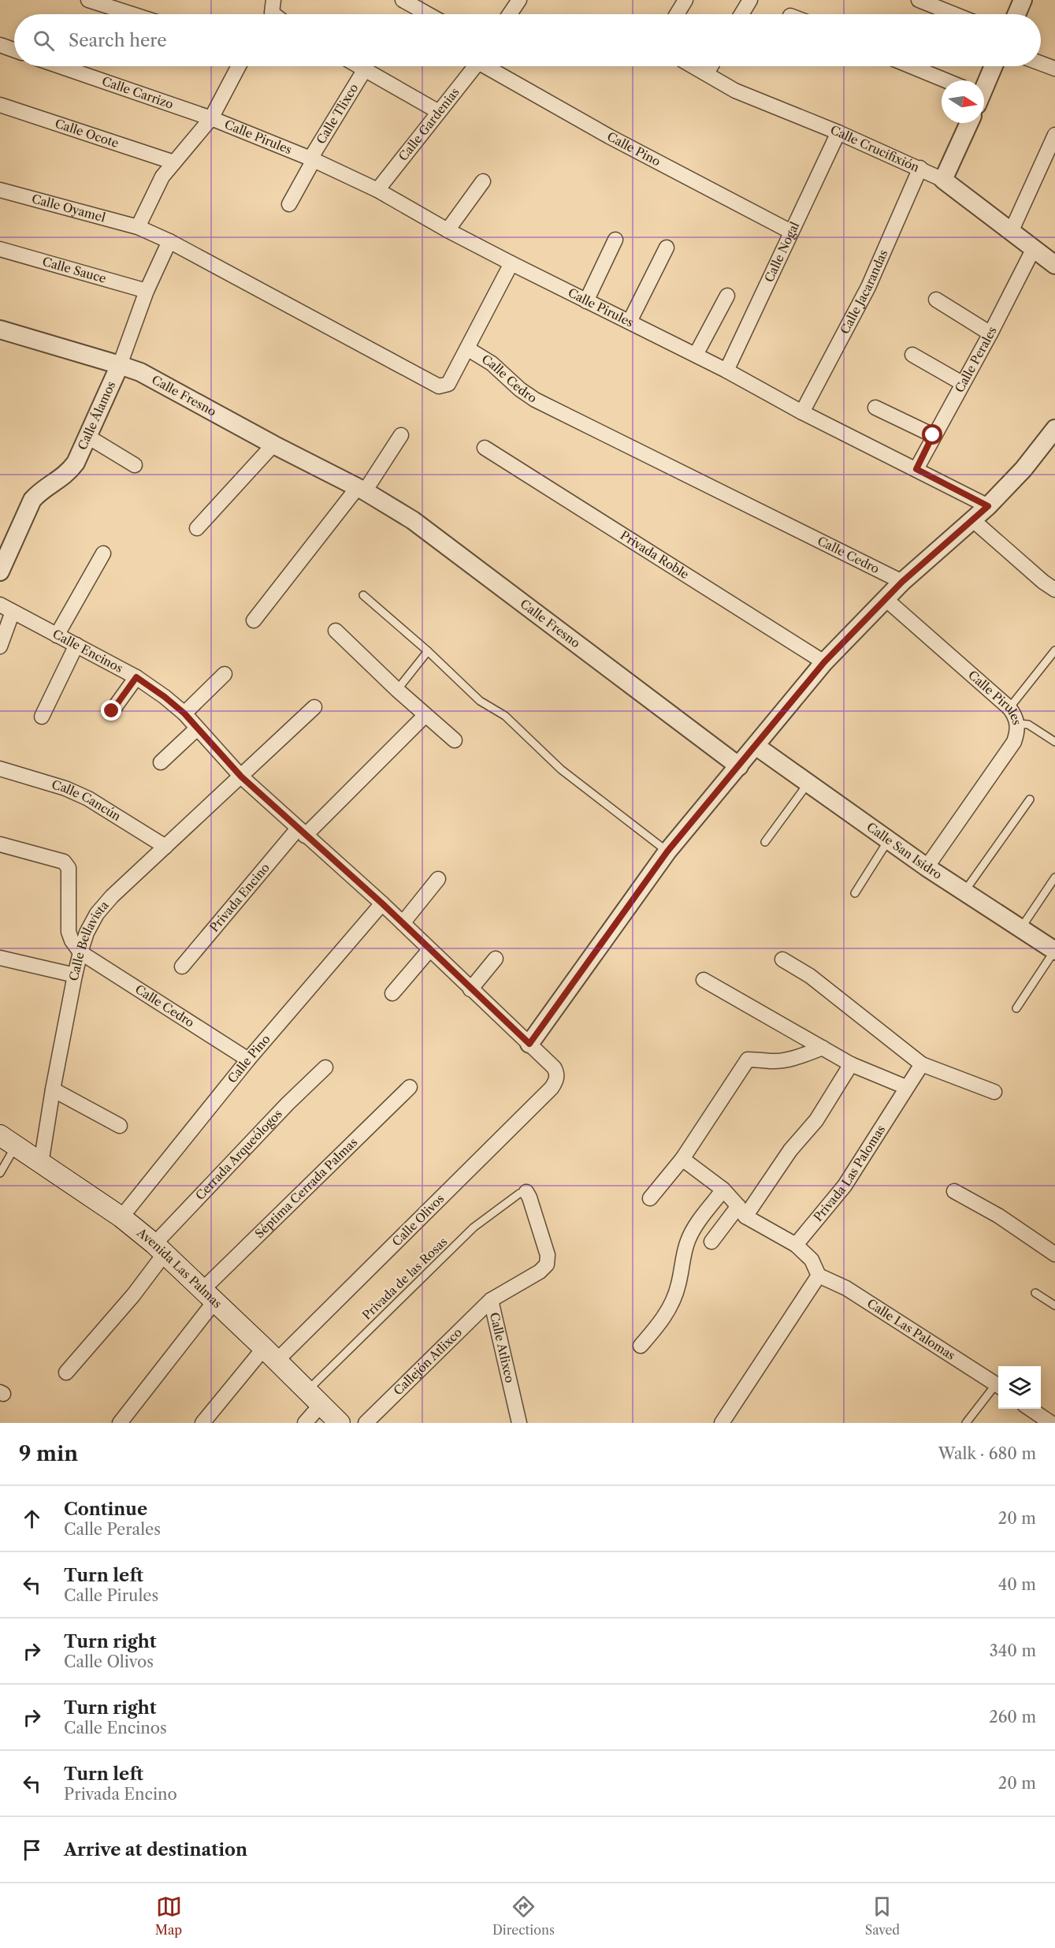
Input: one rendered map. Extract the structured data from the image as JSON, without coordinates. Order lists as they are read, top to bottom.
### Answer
{
  "streets": {
    "main road": ["Avenida Las Palmas"],
    "street": [
      "Calle Carrizo",
      "Calle Tlixco",
      "Calle Gardenias",
      "Calle Ocote",
      "Calle Pirules",
      "Calle Pino",
      "Calle Crucifixión",
      "Calle Oyamel",
      "Calle Nogal",
      "Calle Sauce",
      "Calle Jacarandas",
      "Calle Perales",
      "Calle Cedro",
      "Calle Fresno",
      "Calle Álamos",
      "Privada Roble",
      "Calle Encinos",
      "Calle Cancún",
      "Calle San Isidro",
      "Privada Encino",
      "Calle Bellavista",
      "Cerrada Arqueólogos",
      "Privada Las Palomas",
      "Séptima Cerrada Palmas",
      "Calle Olivos",
      "Calle Las Palomas",
      "Calle Atlixco",
      "Callejón Atlixco"
    ],
    "lane": ["Privada de las Rosas"]
  },
  "crossings": [
    ["Calle Carrizo", "Calle Pirules"],
    ["Calle Tlixco", "Calle Pirules"],
    ["Calle Gardenias", "Calle Pirules"],
    ["Calle Pirules", "Calle Nogal"],
    ["Calle Pirules", "Calle Jacarandas"],
    ["Calle Pirules", "Calle Perales"],
    ["Calle Pirules", "Calle San Isidro"],
    ["Calle Pino", "Calle Nogal"],
    ["Calle Pino", "Calle Cedro"],
    ["Calle Pino", "Calle Encinos"],
    ["Calle Pino", "Avenida Las Palmas"],
    ["Calle Crucifixión", "Calle Nogal"],
    ["Calle Crucifixión", "Calle Jacarandas"],
    ["Calle Crucifixión", "Calle Perales"],
    ["Calle Oyamel", "Calle Cedro"],
    ["Calle Sauce", "Calle Álamos"],
    ["Calle Cedro", "Calle Álamos"],
    ["Calle Cedro", "Calle Bellavista"],
    ["Calle Fresno", "Calle Álamos"],
    ["Calle Encinos", "Privada Encino"],
    ["Calle Encinos", "Calle Bellavista"],
    ["Calle Encinos", "Calle Olivos"],
    ["Calle Cancún", "Calle Bellavista"],
    ["Calle Bellavista", "Avenida Las Palmas"],
    ["Cerrada Arqueólogos", "Avenida Las Palmas"],
    ["Séptima Cerrada Palmas", "Avenida Las Palmas"],
    ["Calle Olivos", "Avenida Las Palmas"],
    ["Avenida Las Palmas", "Privada de las Rosas"],
    ["Privada de las Rosas", "Calle Atlixco"],
    ["Calle Atlixco", "Callejón Atlixco"]
  ],
  "north": "right",
  "page": {
    "search": "Search here",
    "heading": ["9 min", "Walk · 680 m"],
    "list": [
      ["Continue", "Calle Perales", "20 m"],
      ["Turn left", "Calle Pirules", "40 m"],
      ["Turn right", "Calle Olivos", "340 m"],
      ["Turn right", "Calle Encinos", "260 m"],
      ["Turn left", "Privada Encino", "20 m"],
      "Arrive at destination"
    ],
    "nav": ["Map", "Directions", "Saved"]
  }
}
